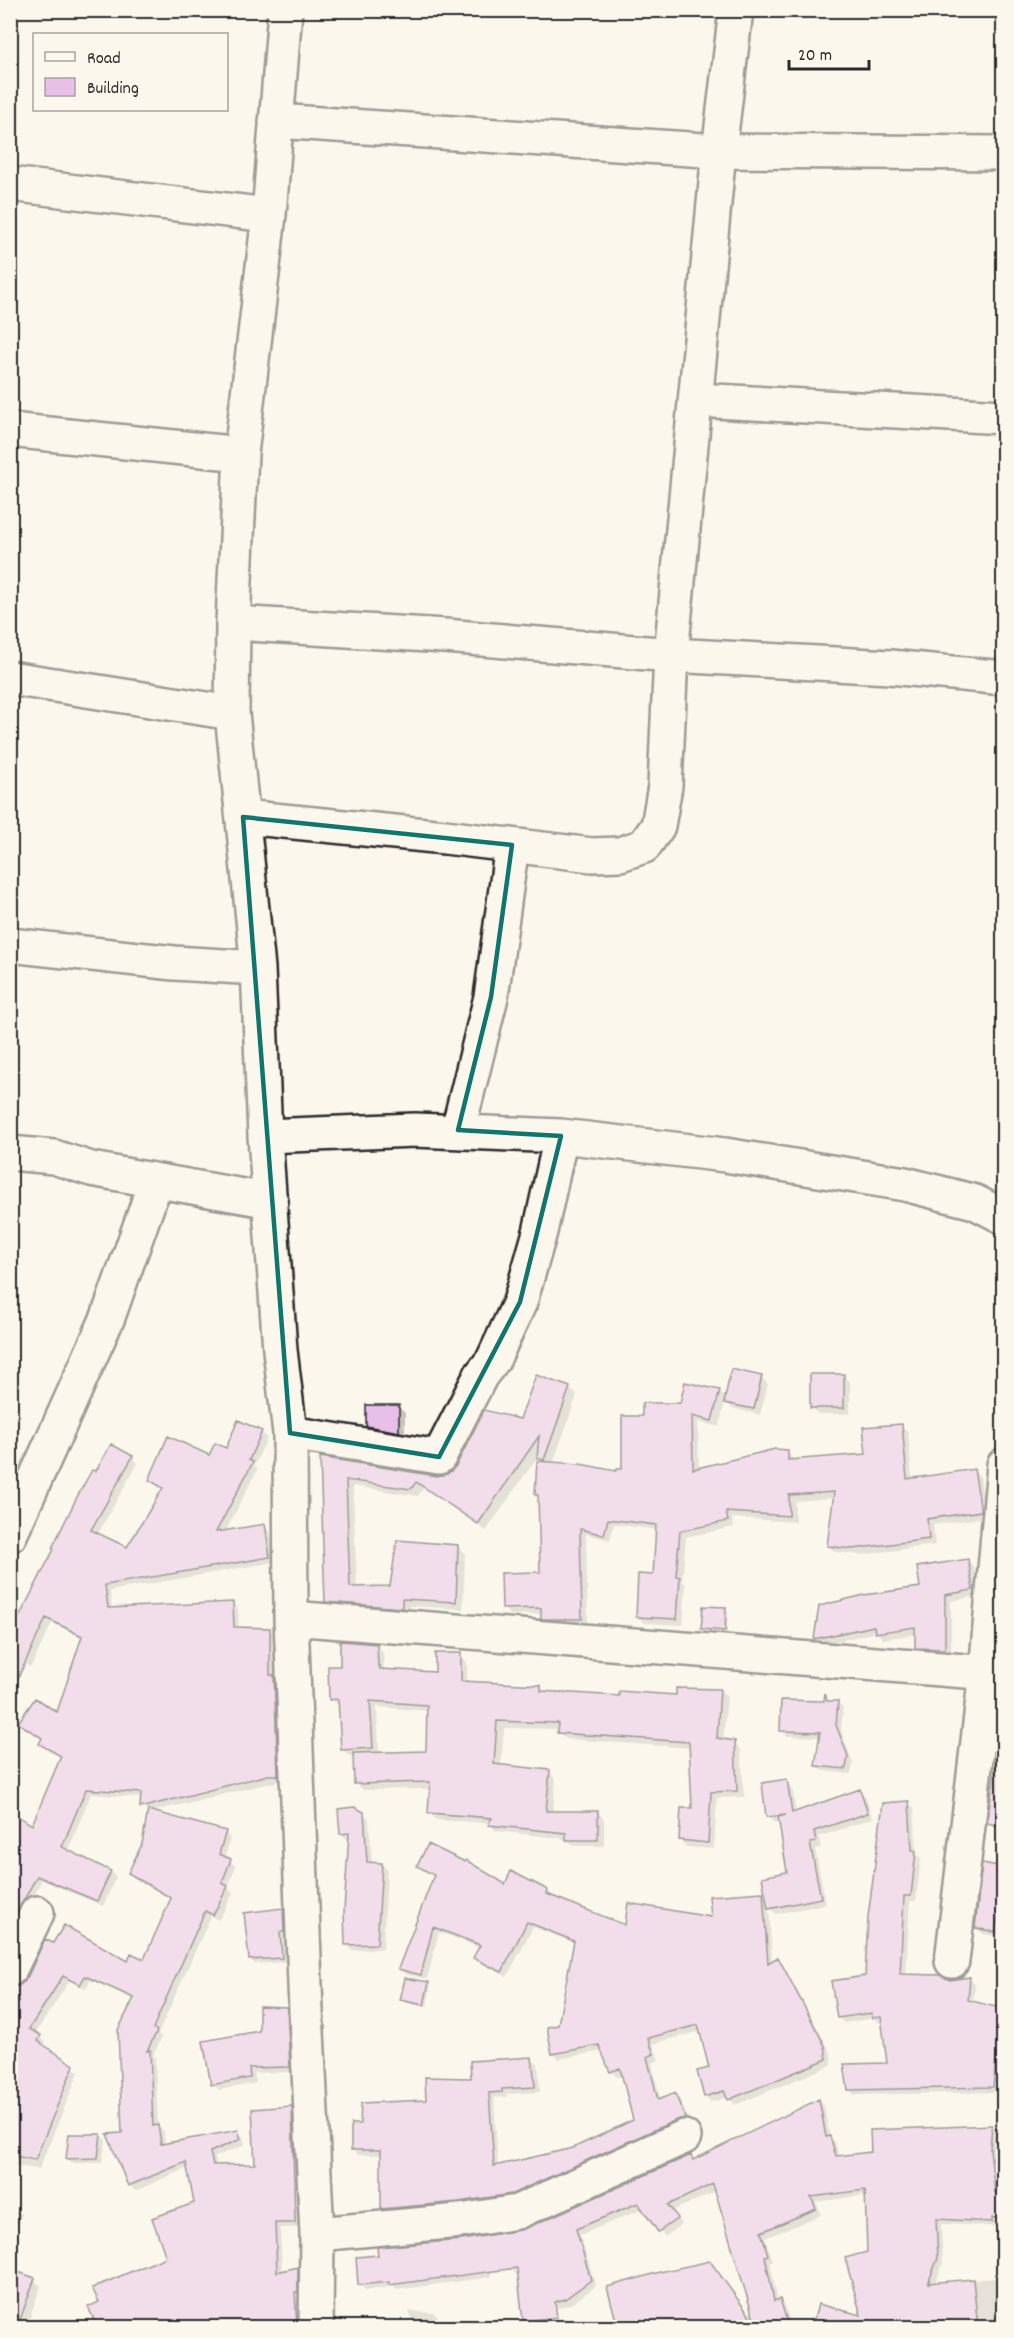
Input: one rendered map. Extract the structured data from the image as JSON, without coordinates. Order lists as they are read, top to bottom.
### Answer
{
  "legend": ["Road", "Building"],
  "scale_bar": "20 m"
}
